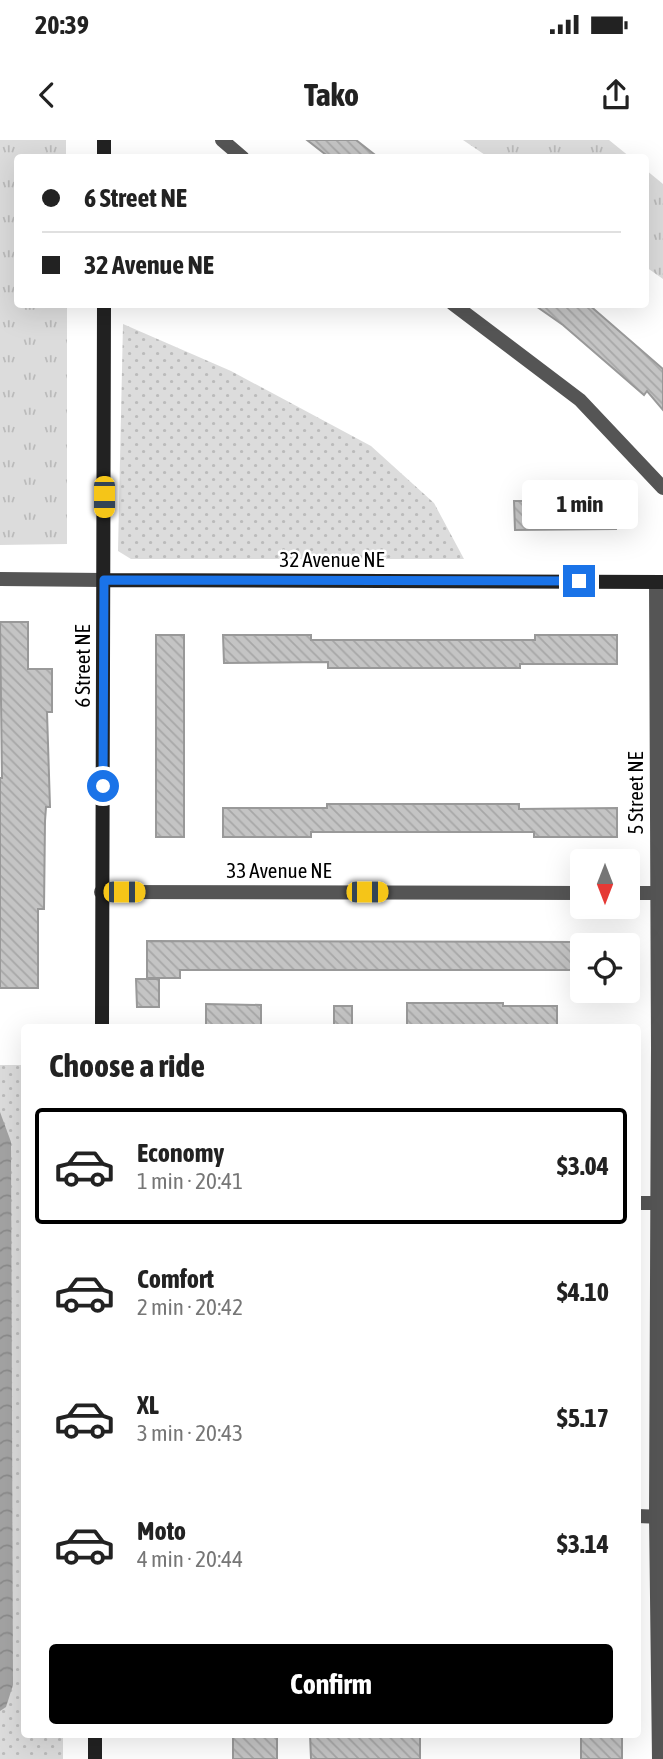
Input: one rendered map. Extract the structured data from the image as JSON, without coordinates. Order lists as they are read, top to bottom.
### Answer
{
  "streets": {
    "street": [
      "32 Avenue NE",
      "6 Street NE",
      "5 Street NE",
      "33 Avenue NE"
    ]
  },
  "crossings": [
    ["32 Avenue NE", "6 Street NE"],
    ["32 Avenue NE", "5 Street NE"],
    ["6 Street NE", "33 Avenue NE"]
  ],
  "north": "bottom",
  "page": {
    "status": "20:39",
    "header": "Tako",
    "banner": ["6 Street NE", "32 Avenue NE"],
    "bubble": "1 min",
    "heading": "Choose a ride",
    "list": [
      {
        "name": "Economy",
        "note": "1 min · 20:41",
        "value": "$3.04"
      },
      {
        "name": "Comfort",
        "note": "2 min · 20:42",
        "value": "$4.10"
      },
      {
        "name": "XL",
        "note": "3 min · 20:43",
        "value": "$5.17"
      },
      {
        "name": "Moto",
        "note": "4 min · 20:44",
        "value": "$3.14"
      }
    ],
    "buttons": "Confirm"
  }
}
